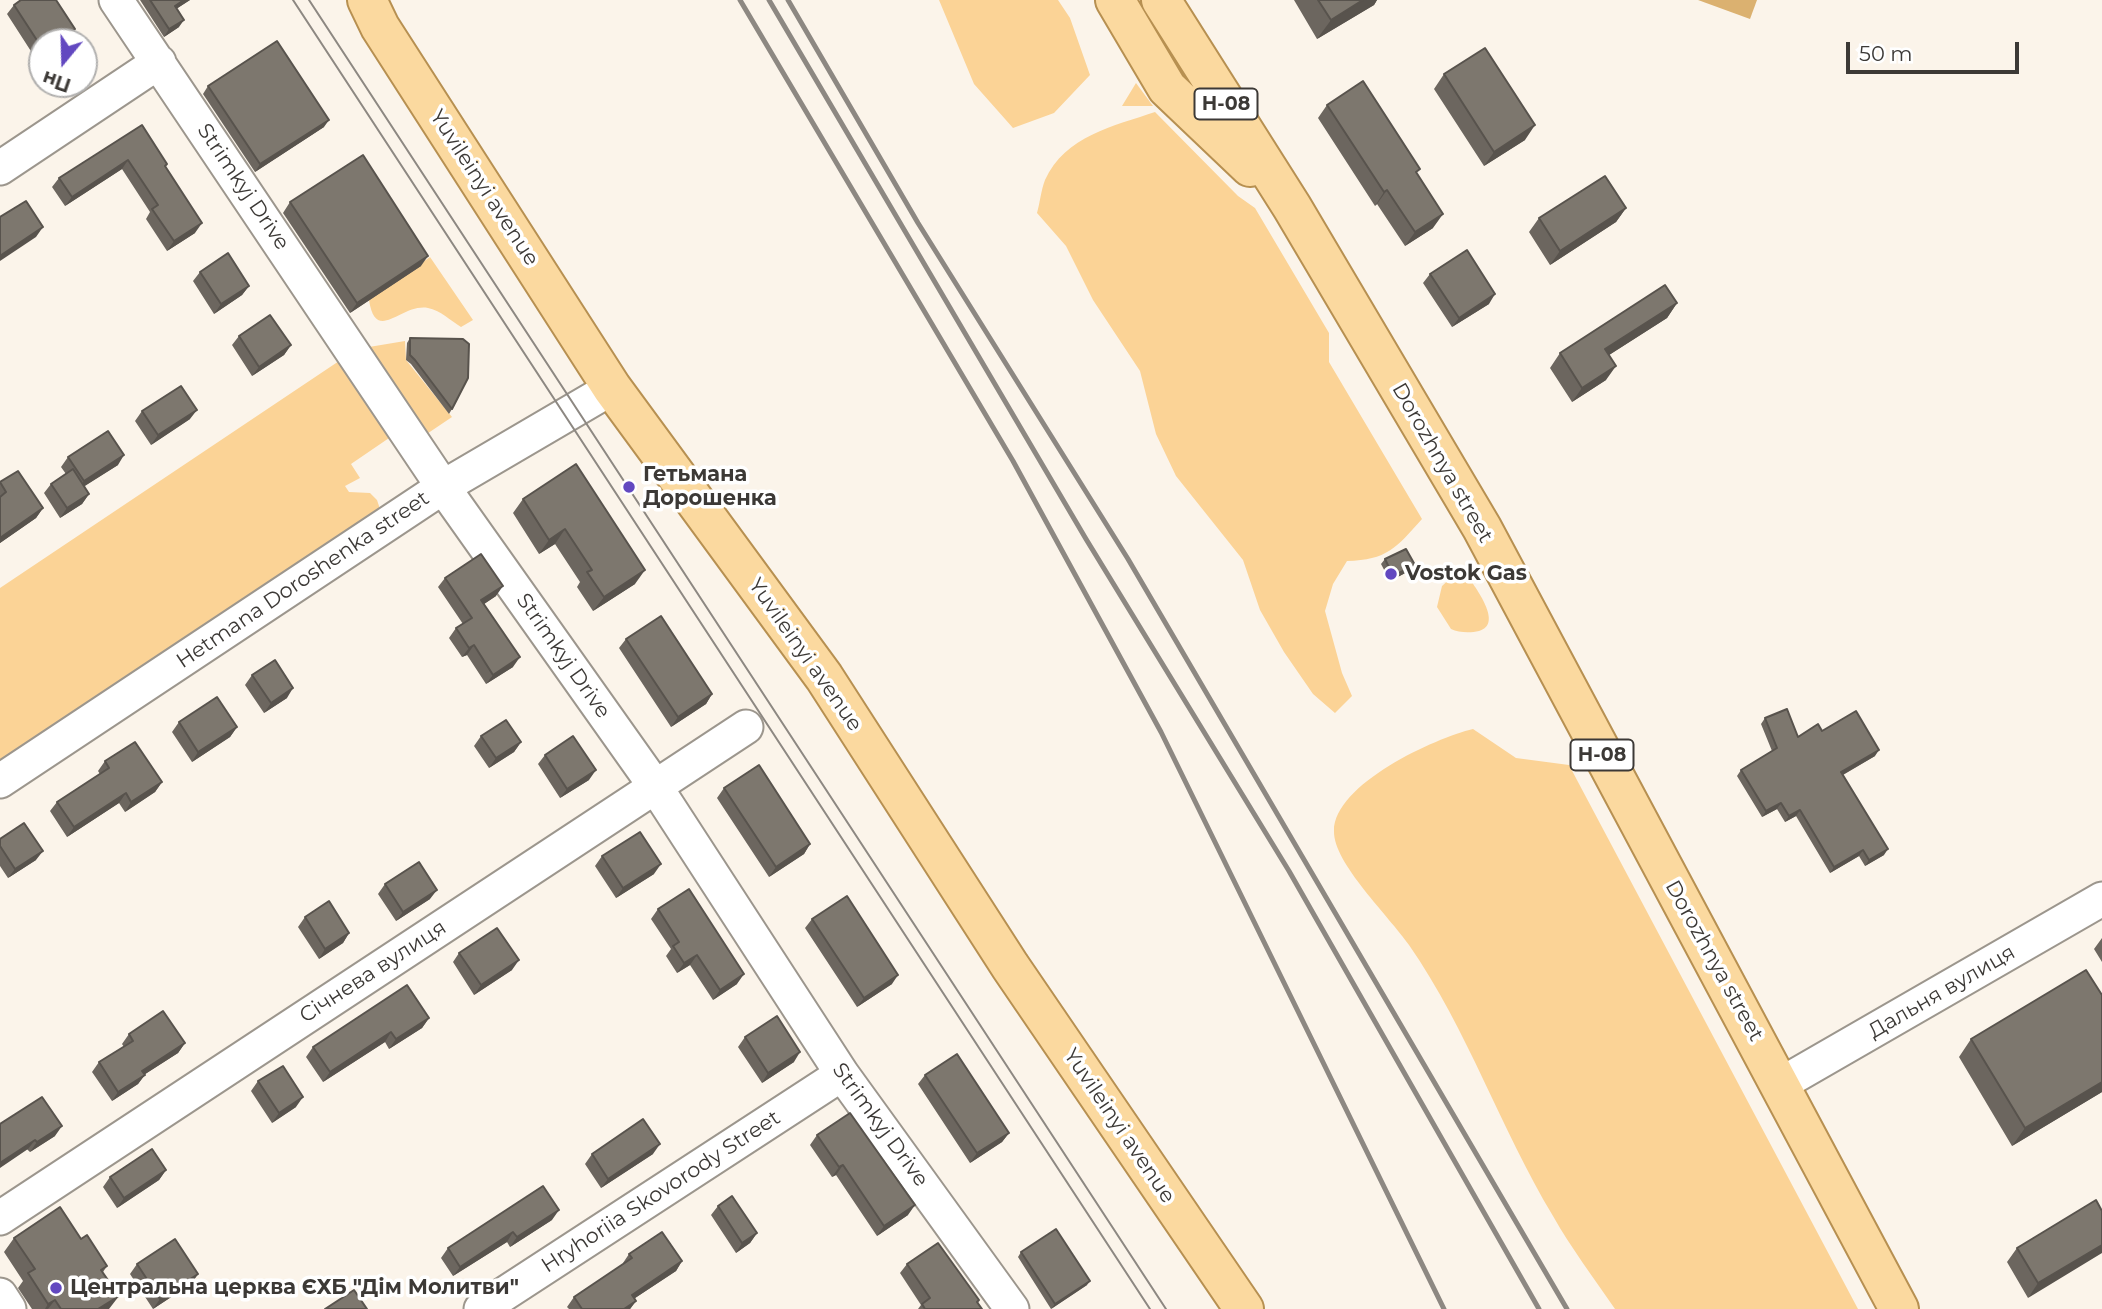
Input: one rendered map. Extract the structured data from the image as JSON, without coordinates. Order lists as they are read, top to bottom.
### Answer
{
  "streets": {
    "main road": ["Н-08", "Yuvileinyi avenue", "Dorozhnya street"],
    "street": [
      "Strimkyj Drive",
      "Hetmana Doroshenka street",
      "Січнева вулиця",
      "Дальня вулиця",
      "Hryhoriia Skovorody Street"
    ]
  },
  "crossings": [
    ["Strimkyj Drive", "Hetmana Doroshenka street"],
    ["Strimkyj Drive", "Січнева вулиця"],
    ["Strimkyj Drive", "Hryhoriia Skovorody Street"],
    ["Yuvileinyi avenue", "Hetmana Doroshenka street"],
    ["Dorozhnya street", "Дальня вулиця"]
  ],
  "places": ["Гетьмана Дорошенка", "Vostok Gas", "Центральна церква ЄХБ \"Дім Молитви\""],
  "scale_bar": "50 m",
  "north": "bottom"
}
